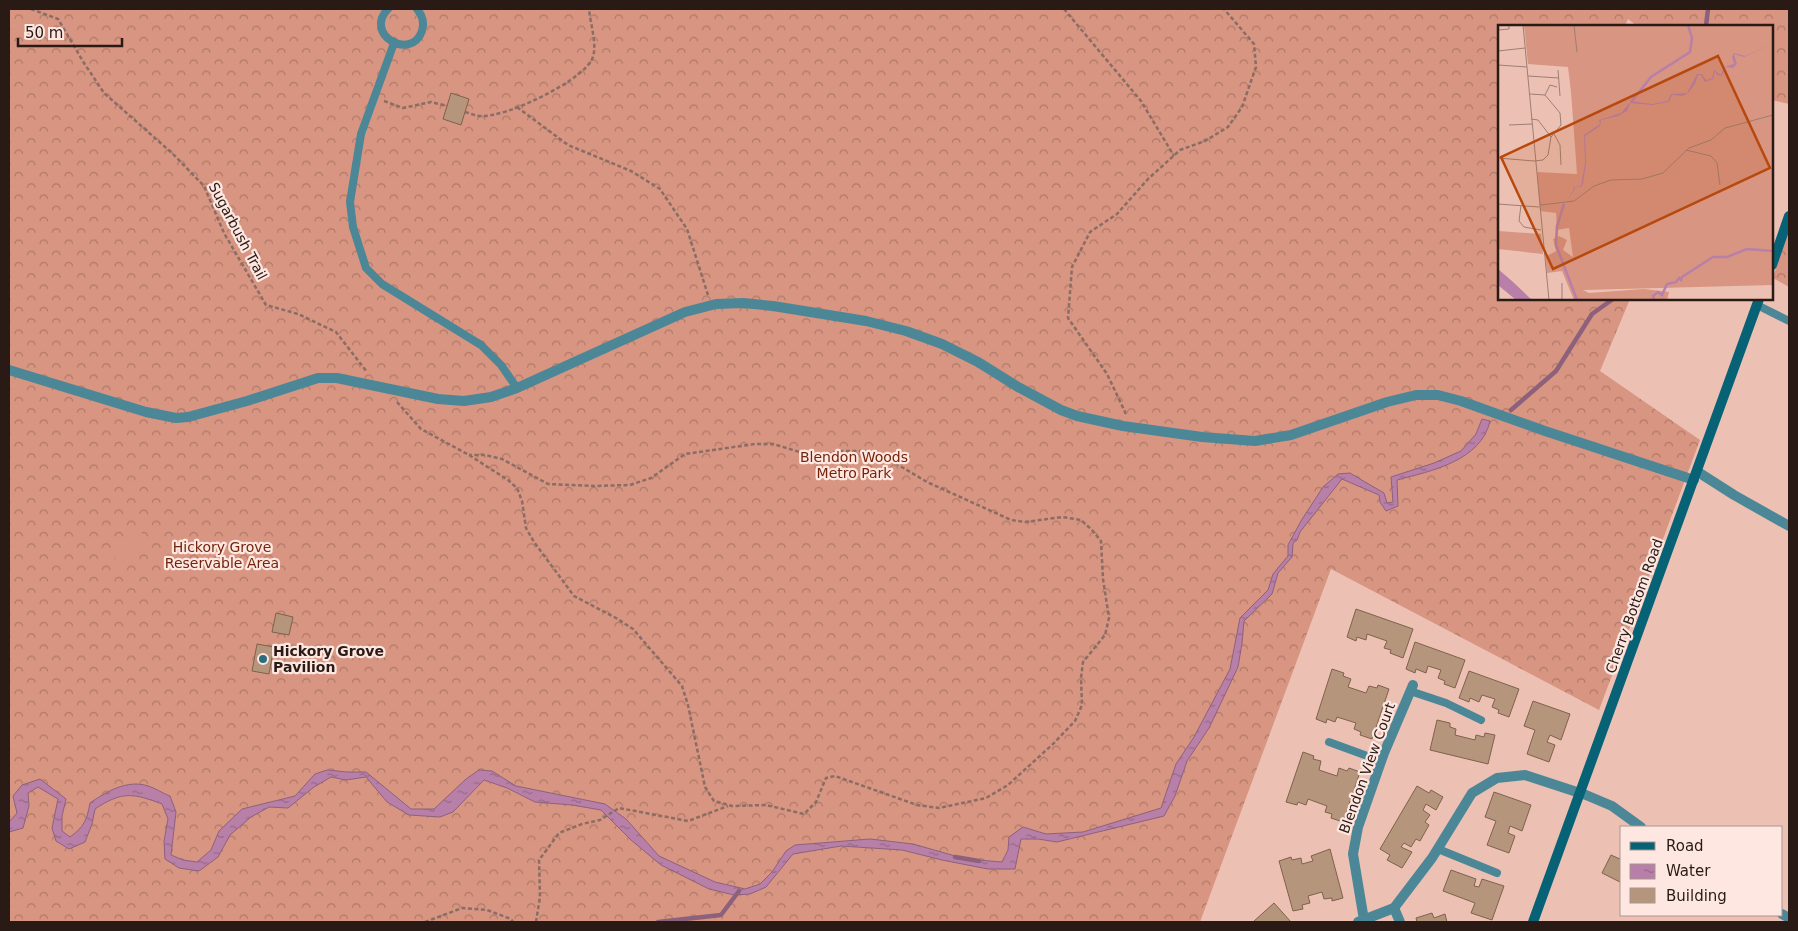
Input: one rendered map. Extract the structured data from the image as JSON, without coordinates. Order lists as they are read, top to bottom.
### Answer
{
  "streets": {
    "main road": ["Cherry Bottom Road"],
    "street": ["Blendon View Court"],
    "path": ["Sugarbush Trail"]
  },
  "parks": ["Blendon Woods Metro Park", "Hickory Grove Reservable Area"],
  "places": ["Hickory Grove Pavilion"],
  "legend": ["Road", "Water", "Building"],
  "scale_bar": "50 m"
}
